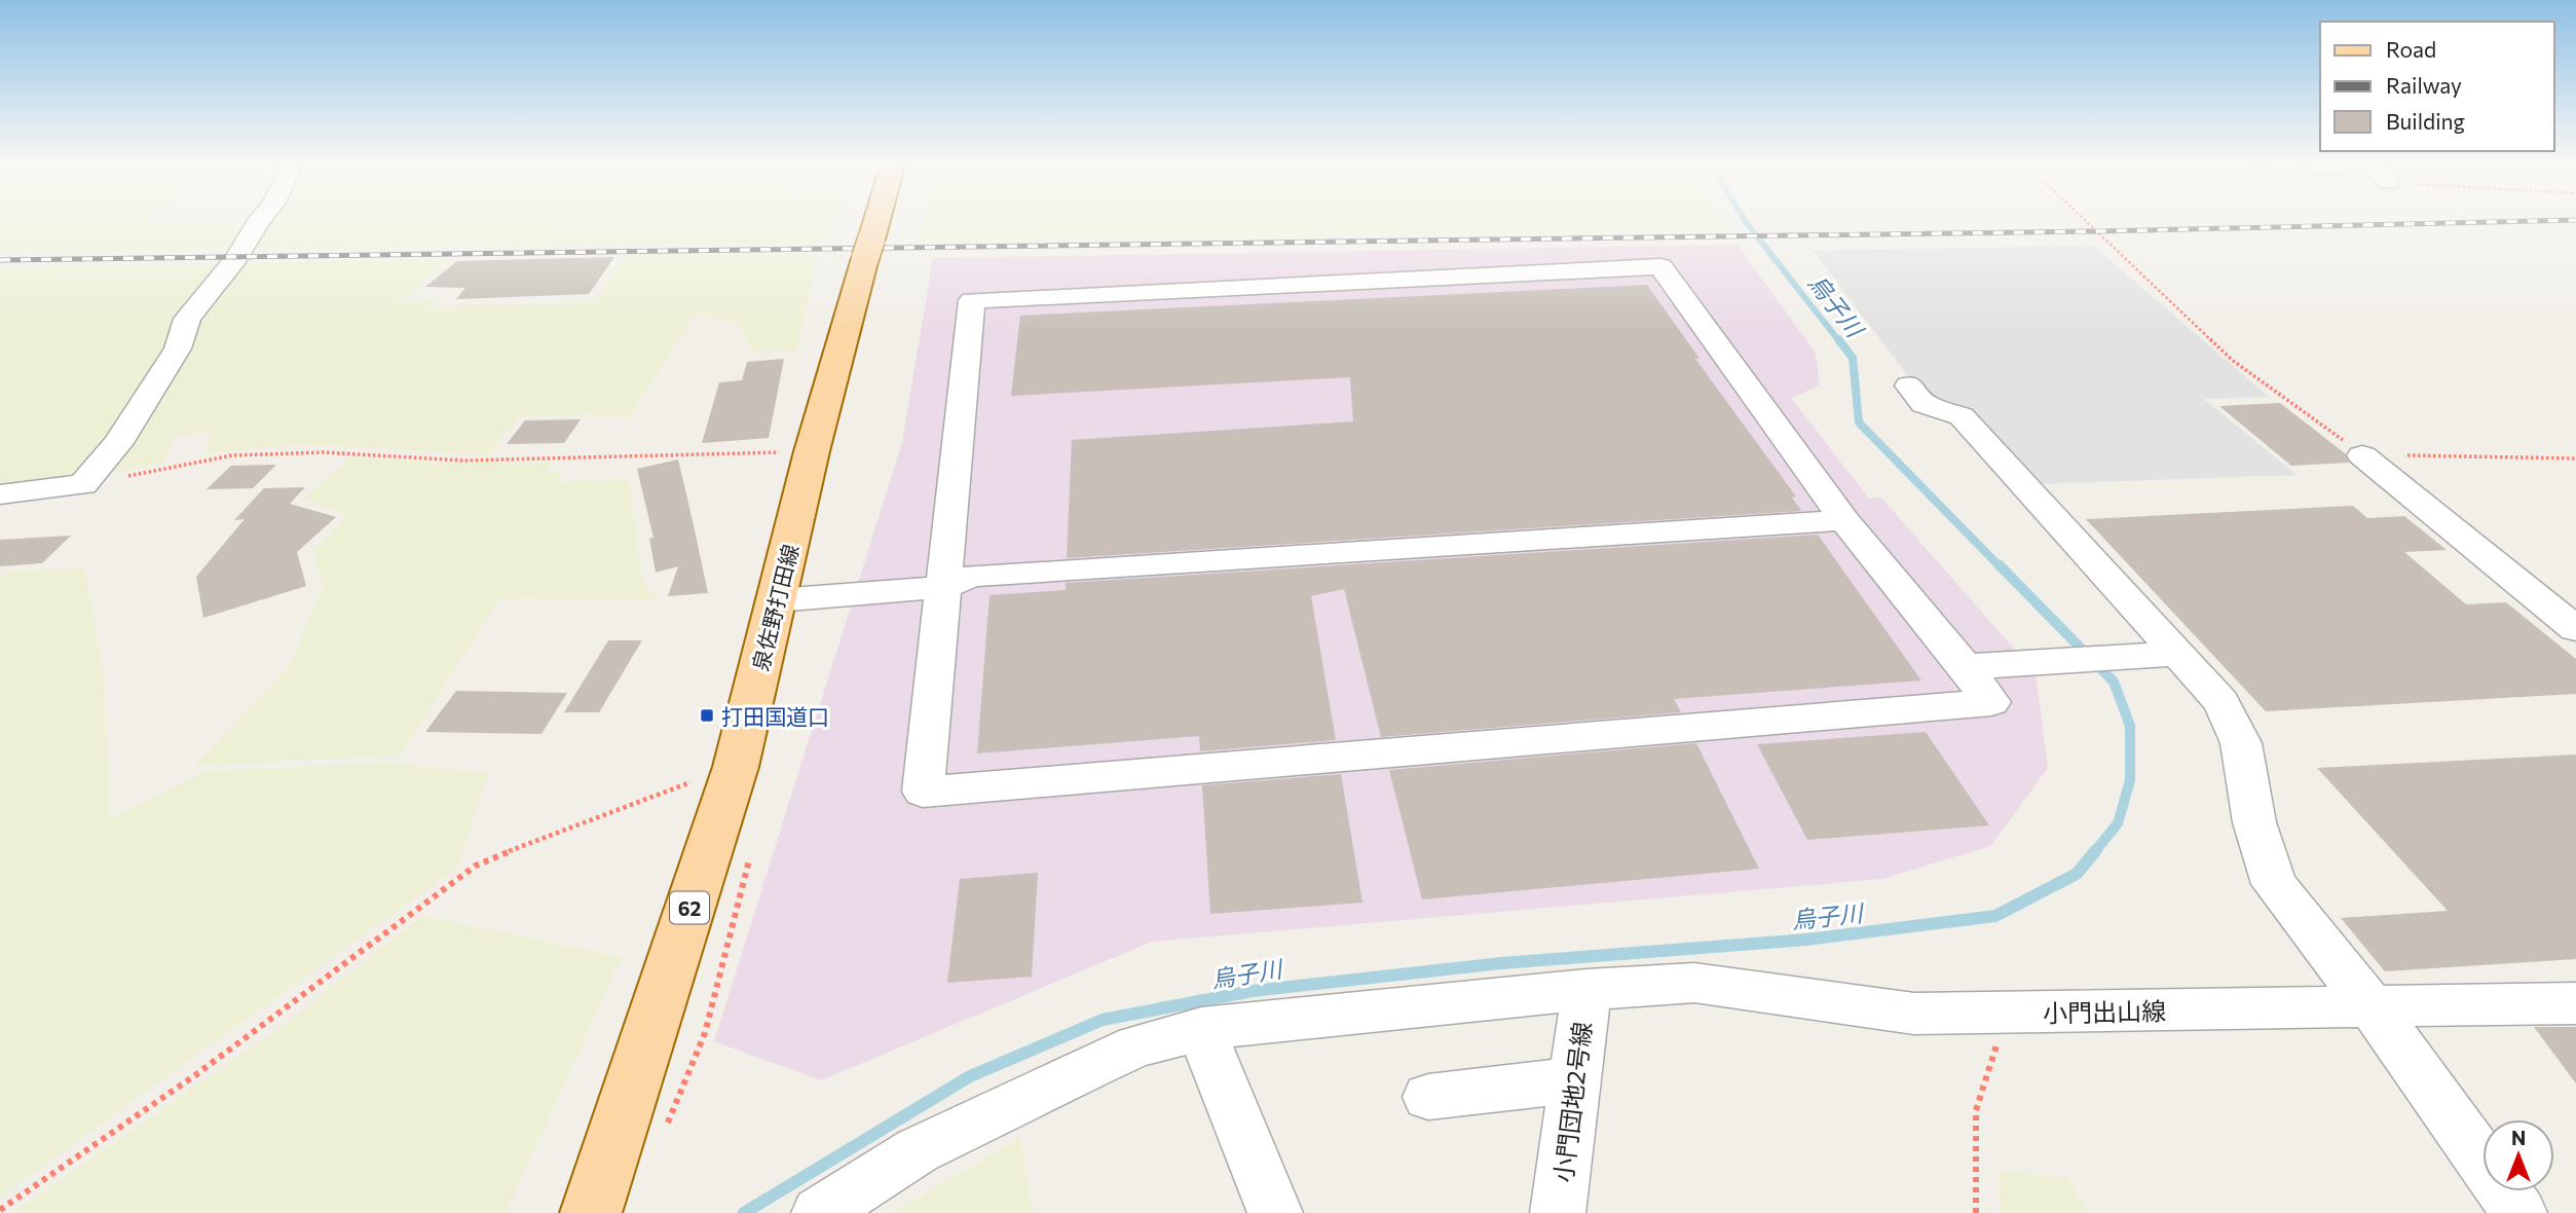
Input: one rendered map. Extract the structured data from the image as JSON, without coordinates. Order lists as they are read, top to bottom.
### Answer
{
  "streets": {
    "main road": ["泉佐野打田線", "62"],
    "street": ["小門出山線", "小門団地2号線"]
  },
  "crossings": [
    ["小門出山線", "小門団地2号線"]
  ],
  "water": ["烏子川"],
  "places": {
    "transit": ["打田国道口"]
  },
  "legend": ["Road", "Railway", "Building"],
  "north": "top"
}
